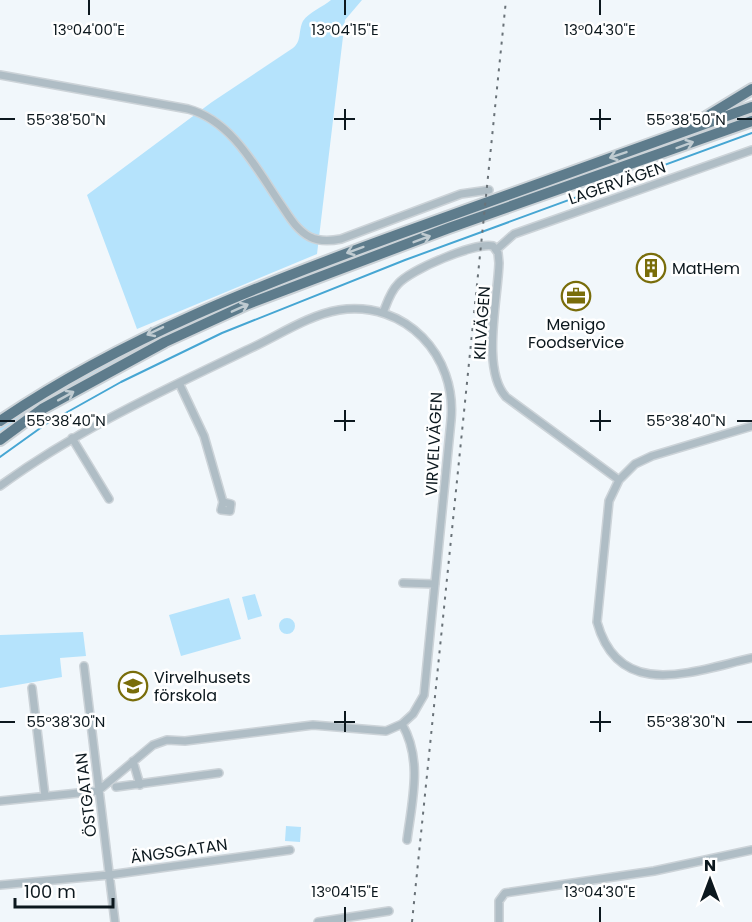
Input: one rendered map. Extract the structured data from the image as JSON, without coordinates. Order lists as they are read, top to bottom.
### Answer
{
  "streets": {
    "street": [
      "LAGERVÄGEN",
      "KILVÄGEN",
      "VIRVELVÄGEN",
      "ÖSTGATAN",
      "ÄNGSGATAN"
    ]
  },
  "crossings": [
    ["LAGERVÄGEN", "KILVÄGEN"],
    ["ÖSTGATAN", "ÄNGSGATAN"]
  ],
  "places": {
    "building": ["MatHem"],
    "office": ["Menigo Foodservice"],
    "school or university": ["Virvelhusets förskola"]
  },
  "scale_bar": "100 m",
  "north": "top",
  "coordinates": [
    "13°04'00\"E",
    "13°04'15\"E",
    "13°04'30\"E",
    "55°38'50\"N",
    "55°38'40\"N",
    "55°38'30\"N"
  ]
}
